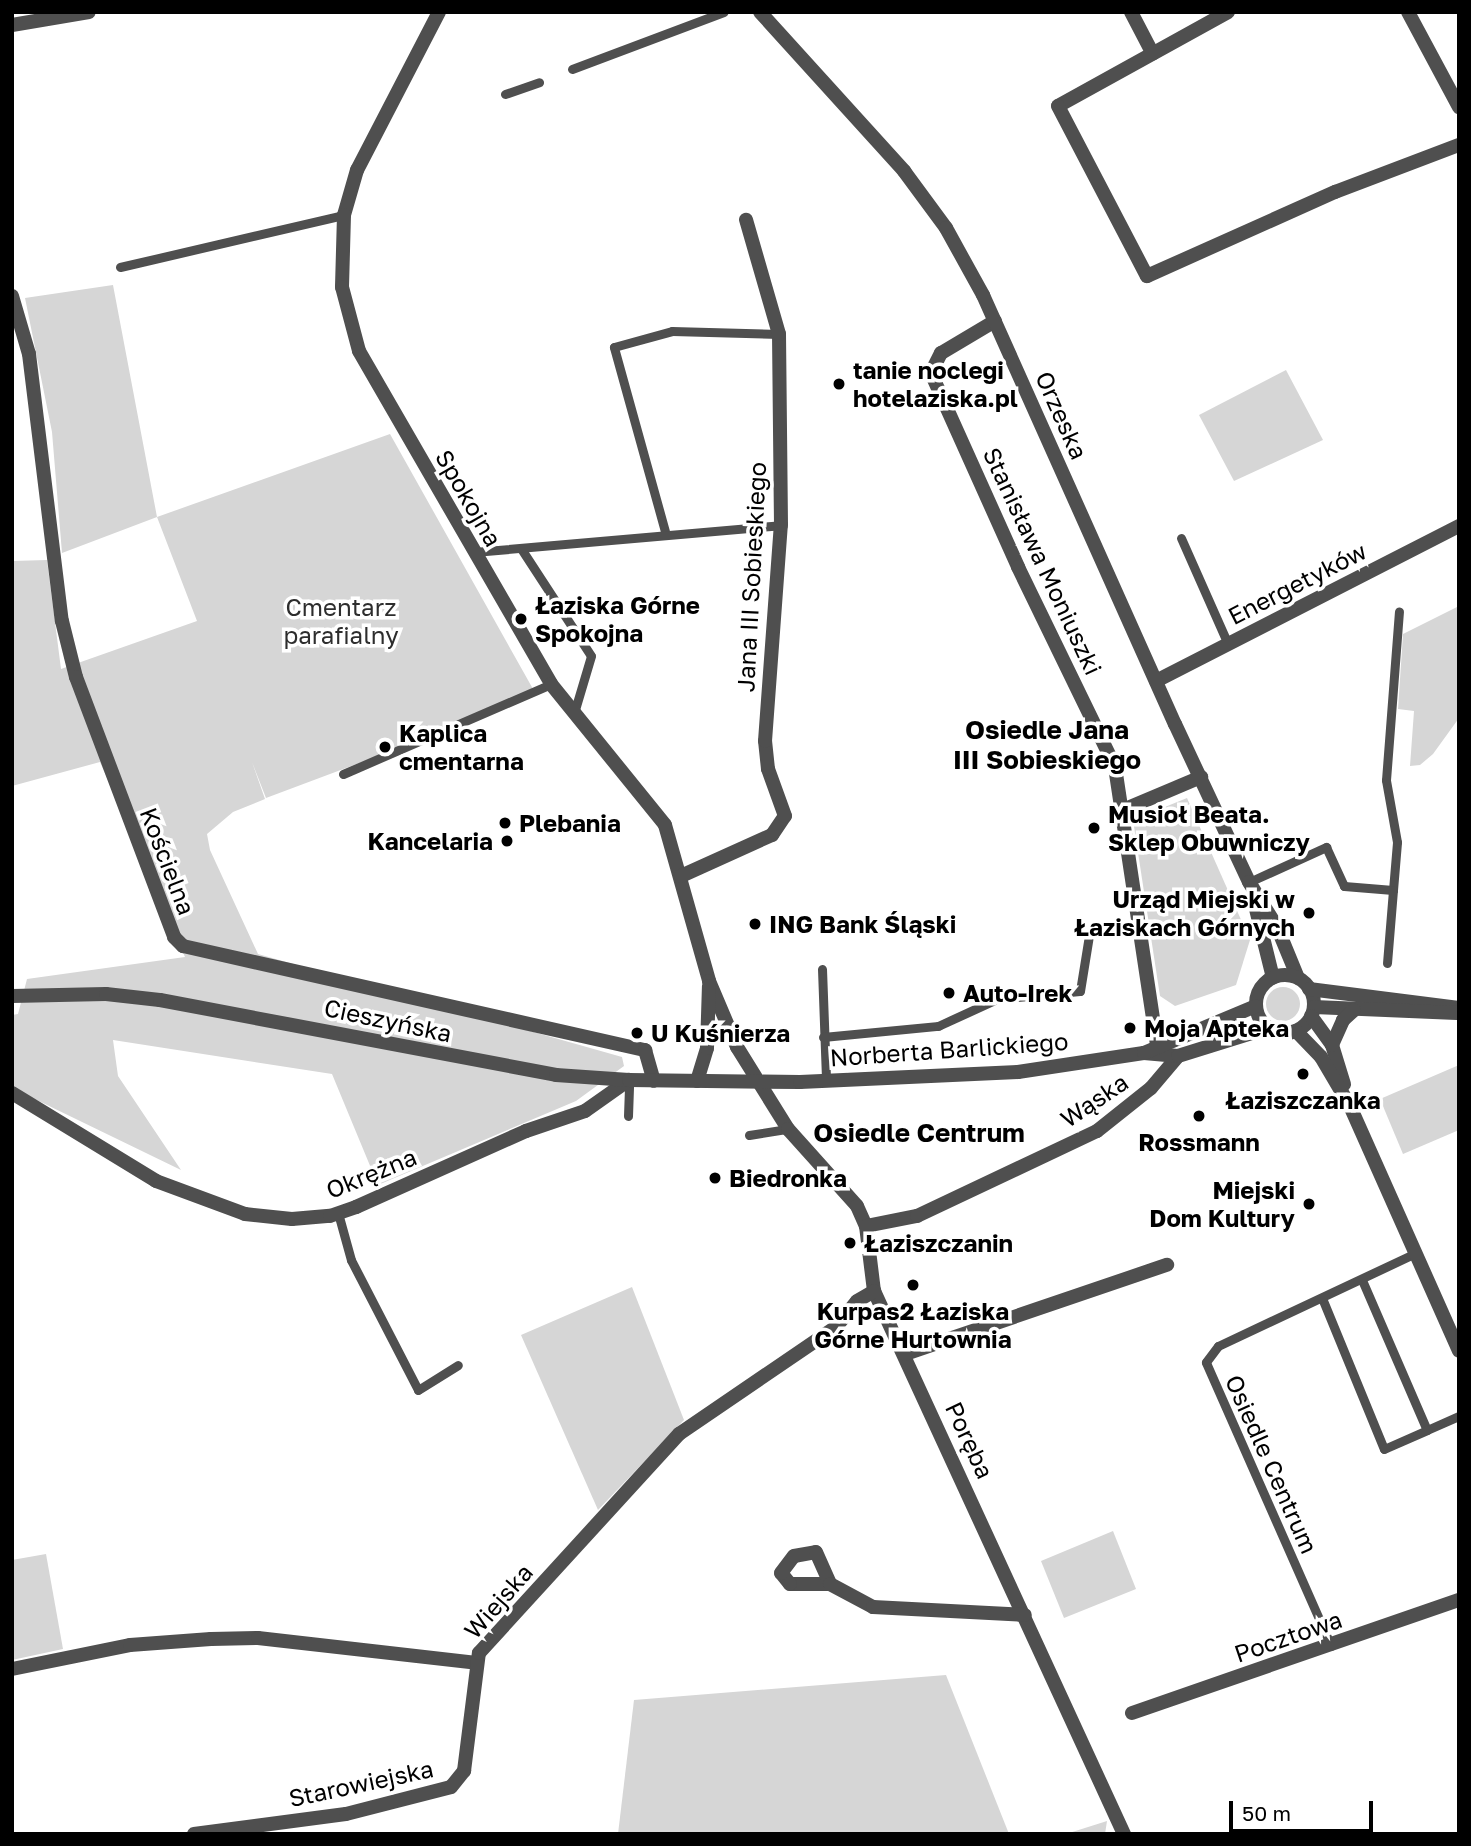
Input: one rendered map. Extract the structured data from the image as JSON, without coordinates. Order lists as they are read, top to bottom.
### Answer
{
  "streets": {
    "street": [
      "Orzeska",
      "Spokojna",
      "Stanisława Moniuszki",
      "Jana III Sobieskiego",
      "Energetyków",
      "Kościelna",
      "Cieszyńska",
      "Norberta Barlickiego",
      "Wąska",
      "Okrężna",
      "Poręba",
      "Wiejska",
      "Pocztowa",
      "Starowiejska"
    ],
    "lane": ["Osiedle Centrum"]
  },
  "crossings": [
    ["Orzeska", "Stanisława Moniuszki"],
    ["Orzeska", "Energetyków"],
    ["Orzeska", "Norberta Barlickiego"],
    ["Spokojna", "Jana III Sobieskiego"],
    ["Spokojna", "Cieszyńska"],
    ["Spokojna", "Norberta Barlickiego"],
    ["Spokojna", "Poręba"],
    ["Kościelna", "Cieszyńska"],
    ["Cieszyńska", "Norberta Barlickiego"],
    ["Cieszyńska", "Okrężna"],
    ["Cieszyńska", "Poręba"],
    ["Norberta Barlickiego", "Wąska"],
    ["Norberta Barlickiego", "Poręba"],
    ["Wąska", "Poręba"],
    ["Poręba", "Wiejska"],
    ["Osiedle Centrum", "Pocztowa"],
    ["Wiejska", "Starowiejska"]
  ],
  "districts": ["Osiedle Jana III Sobieskiego", "Osiedle Centrum"],
  "parks": ["Cmentarz parafialny"],
  "places": [
    "tanie noclegi hotelaziska.pl",
    "Łaziska Górne Spokojna",
    "Kaplica cmentarna",
    "Plebania",
    "Musioł Beata. Sklep Obuwniczy",
    "Kancelaria",
    "Urząd Miejski w Łaziskach Górnych",
    "ING Bank Śląski",
    "Auto-Irek",
    "Moja Apteka",
    "U Kuśnierza",
    "Łaziszczanka",
    "Rossmann",
    "Biedronka",
    "Miejski Dom Kultury",
    "Łaziszczanin",
    "Kurpas2 Łaziska Górne Hurtownia"
  ],
  "scale_bar": "50 m"
}
